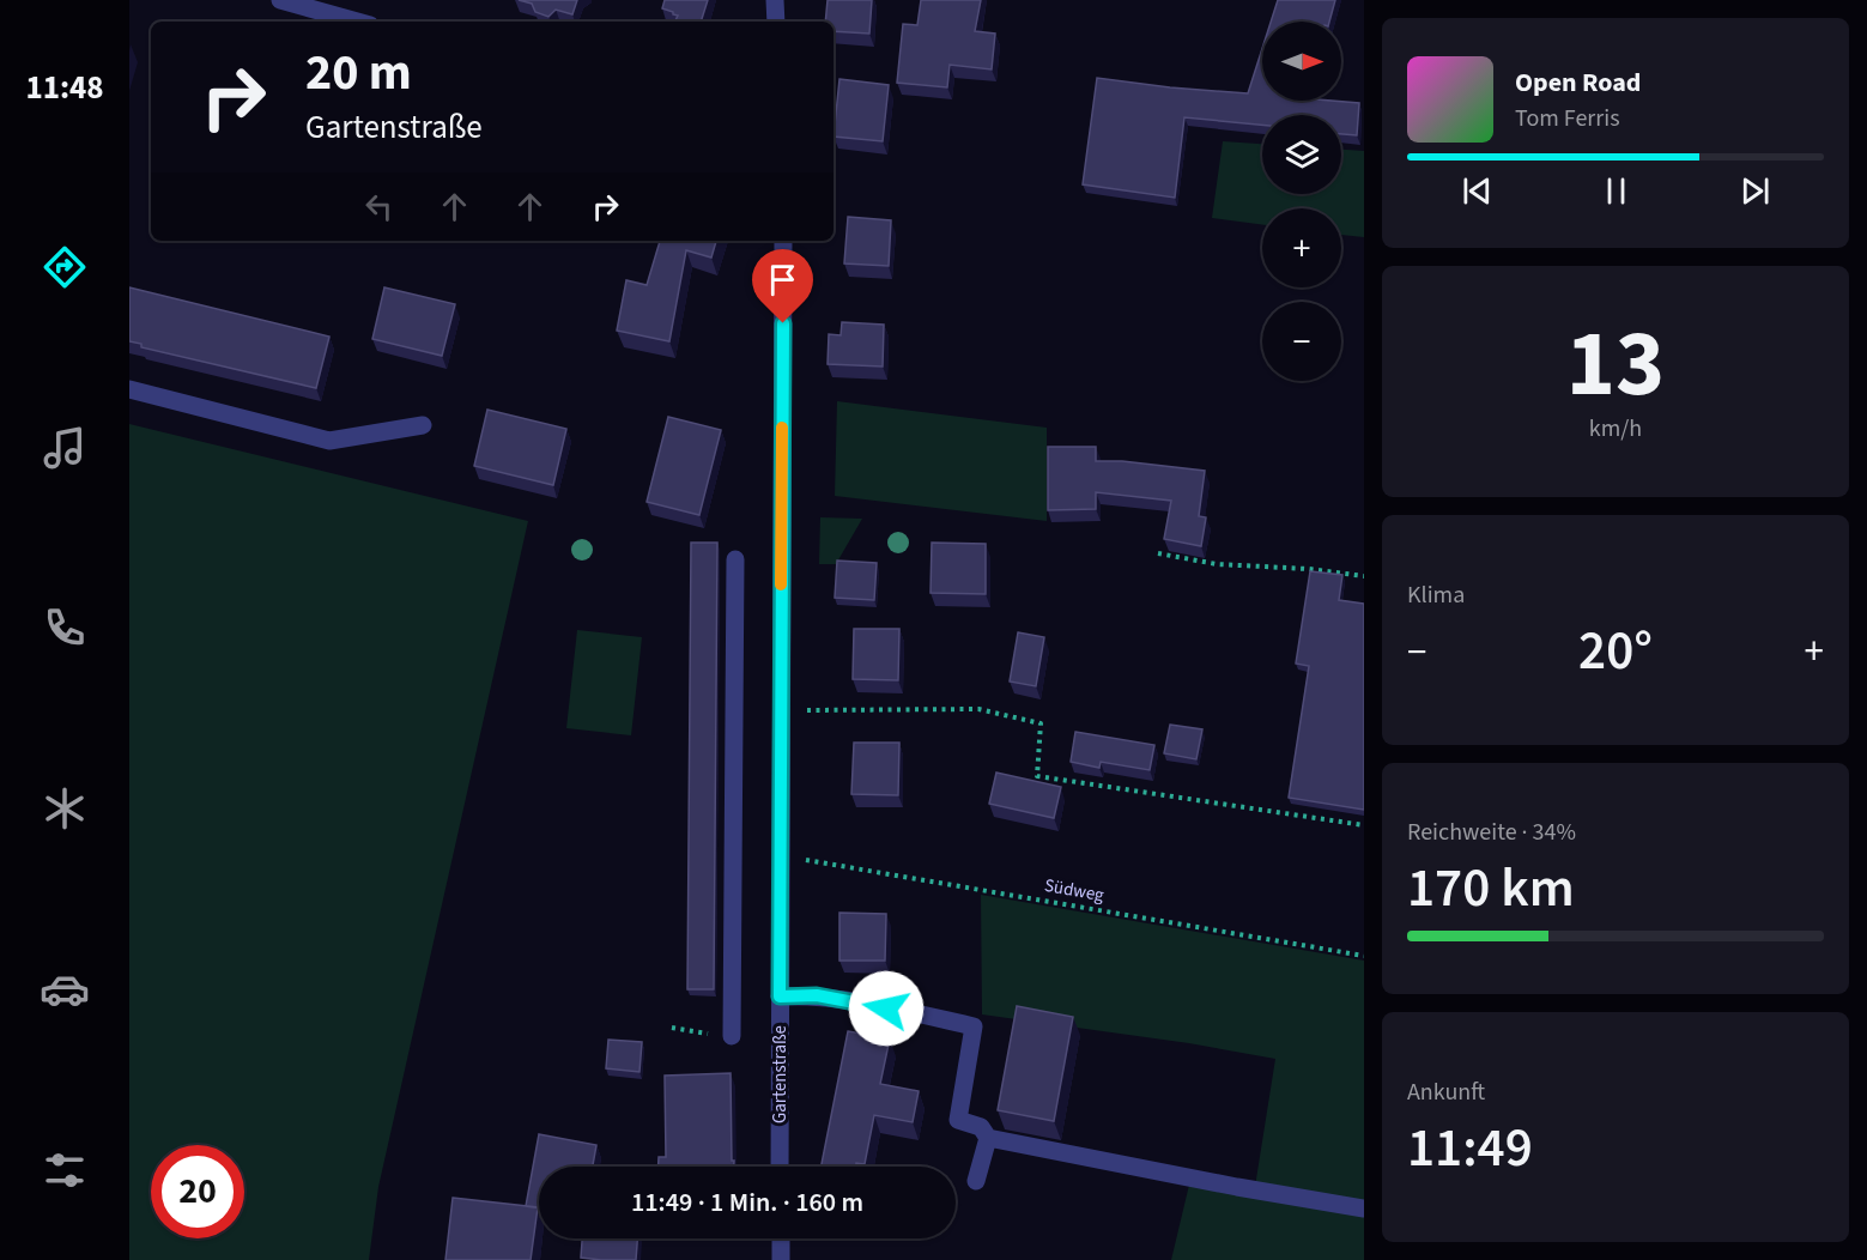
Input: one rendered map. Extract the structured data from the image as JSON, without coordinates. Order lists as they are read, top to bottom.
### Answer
{
  "streets": {
    "street": ["Gartenstraße"],
    "path": ["Südweg"]
  },
  "crossings": [
    ["Südweg", "Gartenstraße"]
  ],
  "north": "right",
  "page": {
    "tabs": "11:48",
    "map_buttons": ["+", "−"],
    "turn": ["20 m", "Gartenstraße"],
    "song": ["Open Road", "Tom Ferris"],
    "tile": [
      ["13", "km/h"],
      "Klima",
      ["Reichweite · 34%", "170 km"],
      ["Ankunft", "11:49"]
    ],
    "heat": ["−", "20°", "+"],
    "limit": "20",
    "trip": "11:49 · 1 Min. · 160 m"
  }
}
